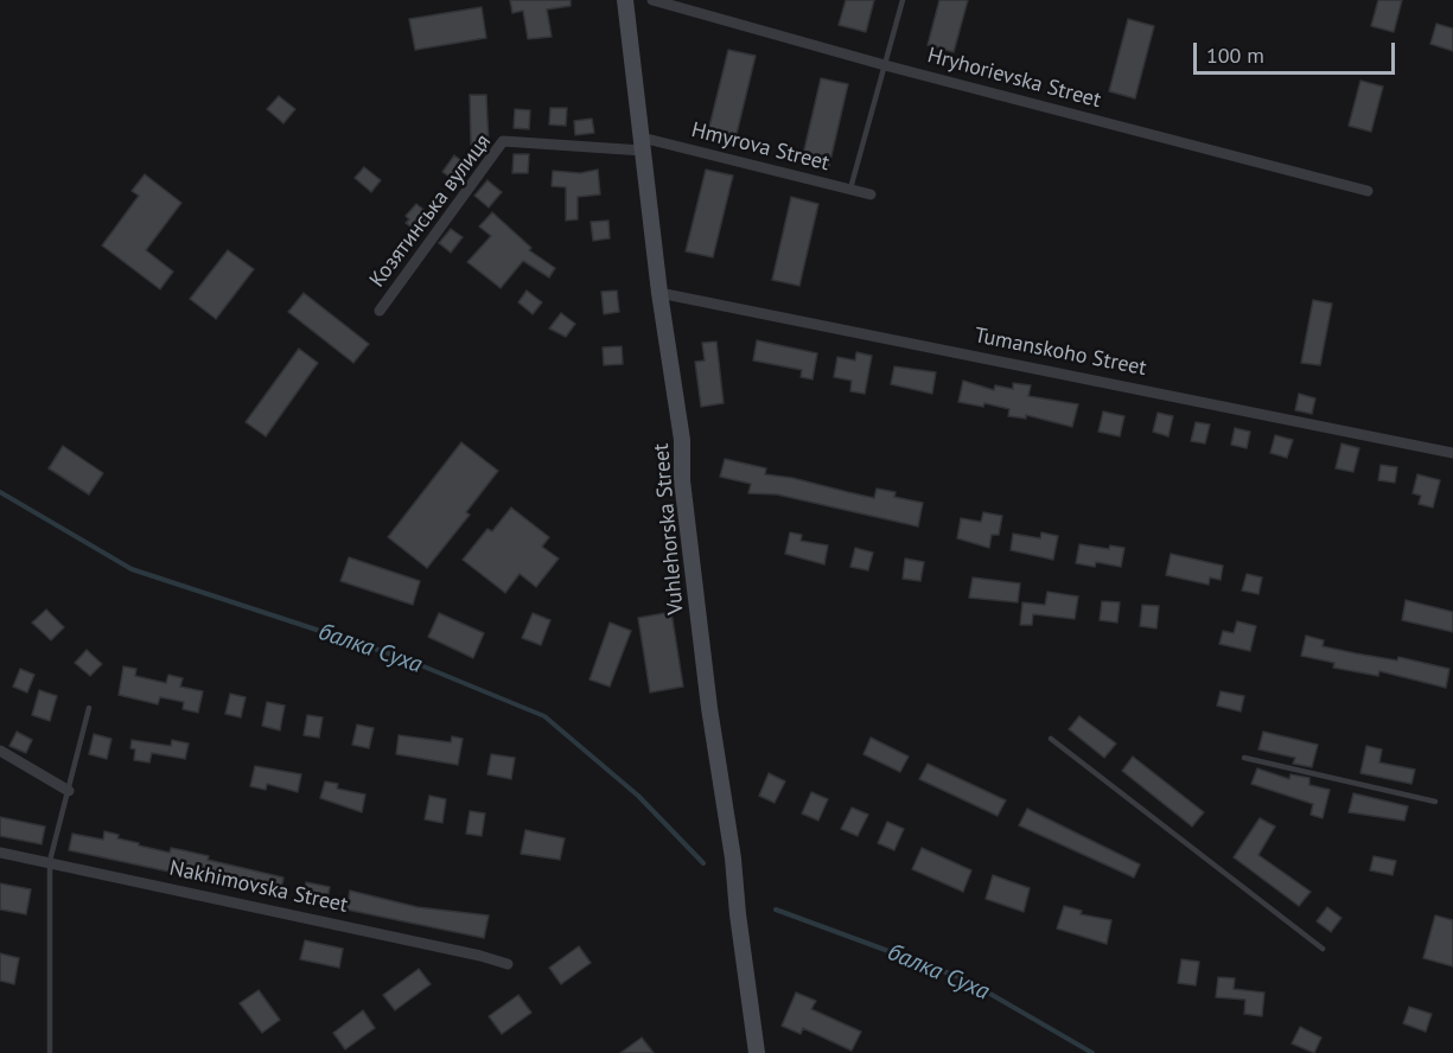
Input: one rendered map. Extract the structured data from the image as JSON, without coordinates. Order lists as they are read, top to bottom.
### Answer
{
  "streets": {
    "main road": ["Vuhlehorska Street"],
    "street": [
      "Hryhorievska Street",
      "Hmyrova Street",
      "Козятинська вулиця",
      "Tumanskoho Street",
      "Nakhimovska Street"
    ]
  },
  "crossings": [
    ["Hmyrova Street", "Козятинська вулиця"],
    ["Hmyrova Street", "Vuhlehorska Street"],
    ["Козятинська вулиця", "Vuhlehorska Street"],
    ["Tumanskoho Street", "Vuhlehorska Street"]
  ],
  "water": ["балка Суха"],
  "scale_bar": "100 m"
}
